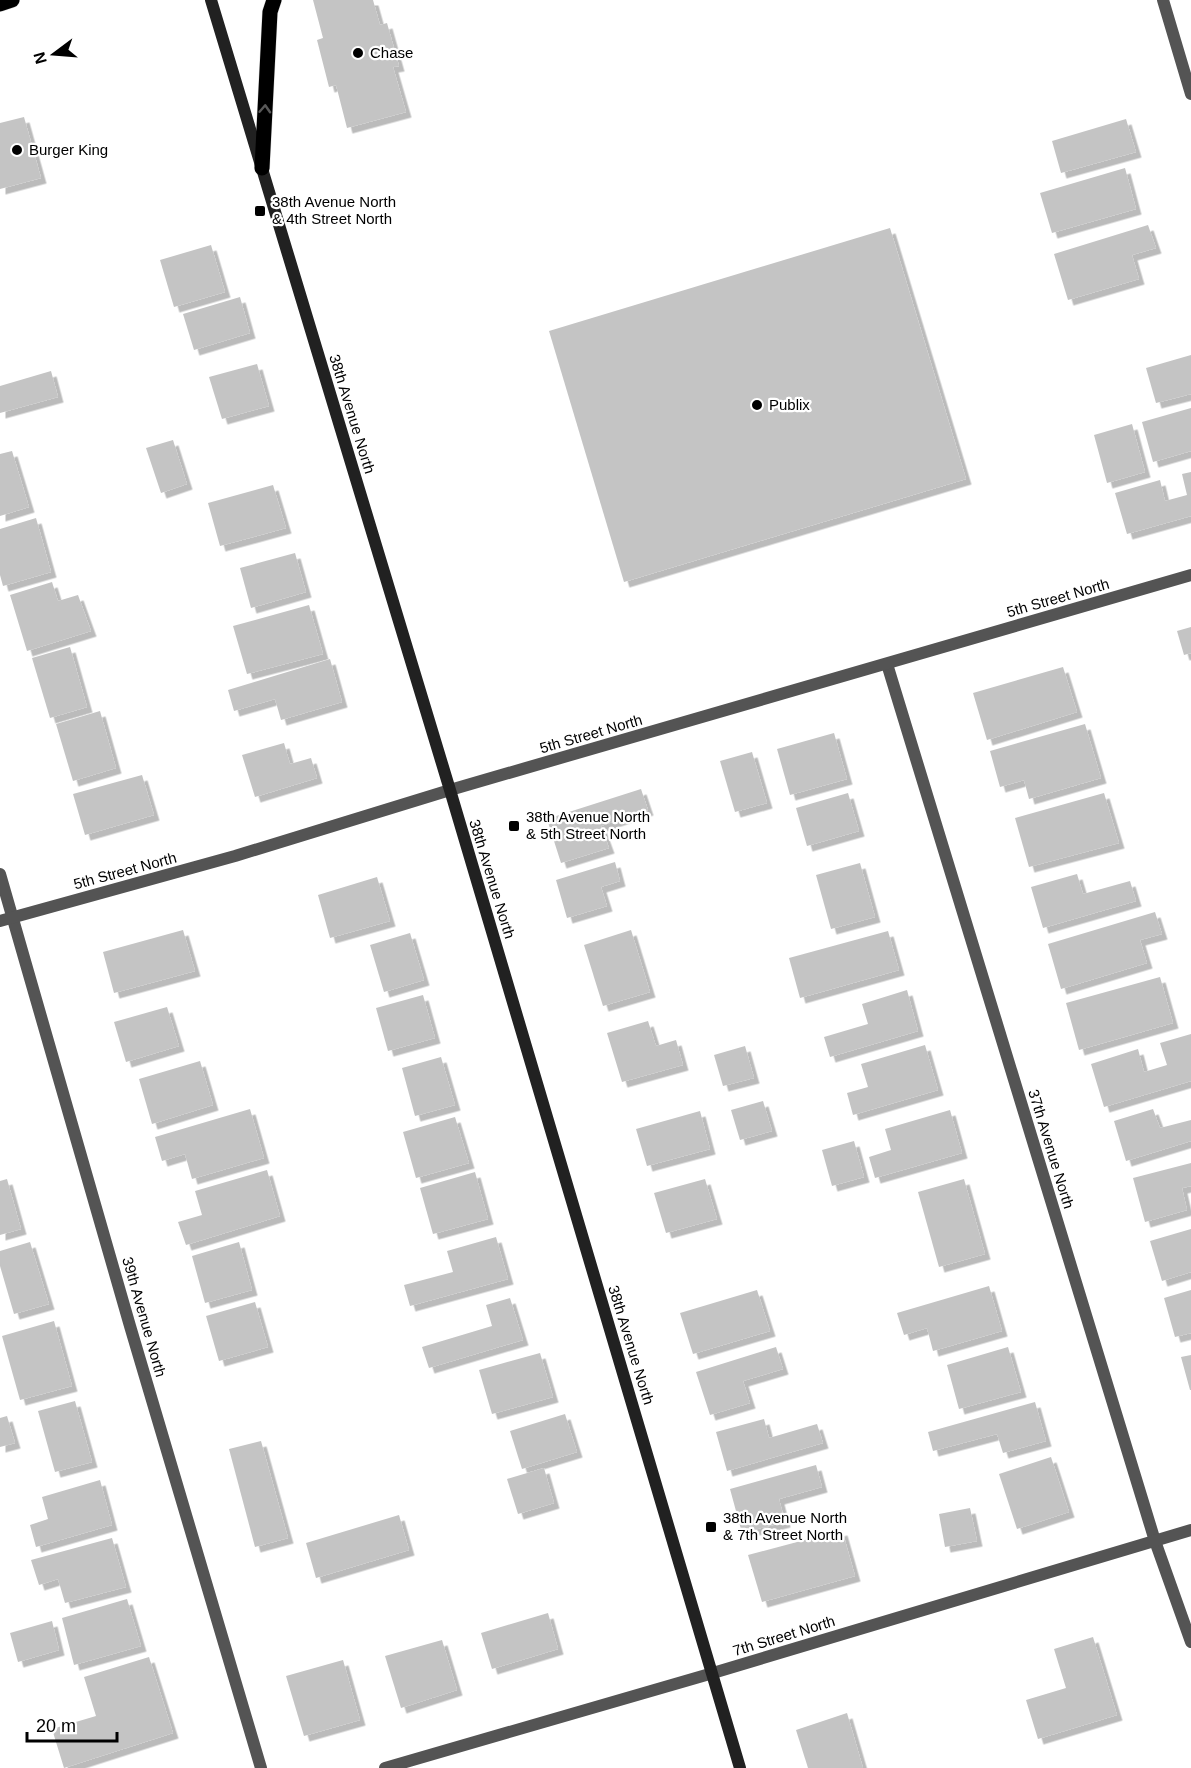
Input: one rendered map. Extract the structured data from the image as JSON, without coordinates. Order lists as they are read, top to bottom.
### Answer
{
  "streets": {
    "main road": ["38th Avenue North"],
    "street": [
      "5th Street North",
      "37th Avenue North",
      "39th Avenue North",
      "7th Street North"
    ]
  },
  "crossings": [
    ["38th Avenue North", "5th Street North"],
    ["38th Avenue North", "7th Street North"],
    ["5th Street North", "37th Avenue North"],
    ["5th Street North", "39th Avenue North"],
    ["37th Avenue North", "7th Street North"]
  ],
  "places": {
    "other": ["Chase", "Burger King", "Publix"],
    "transit": ["38th Avenue North & 4th Street North", "38th Avenue North & 5th Street North", "38th Avenue North & 7th Street North"]
  },
  "scale_bar": "20 m",
  "north": "left"
}
